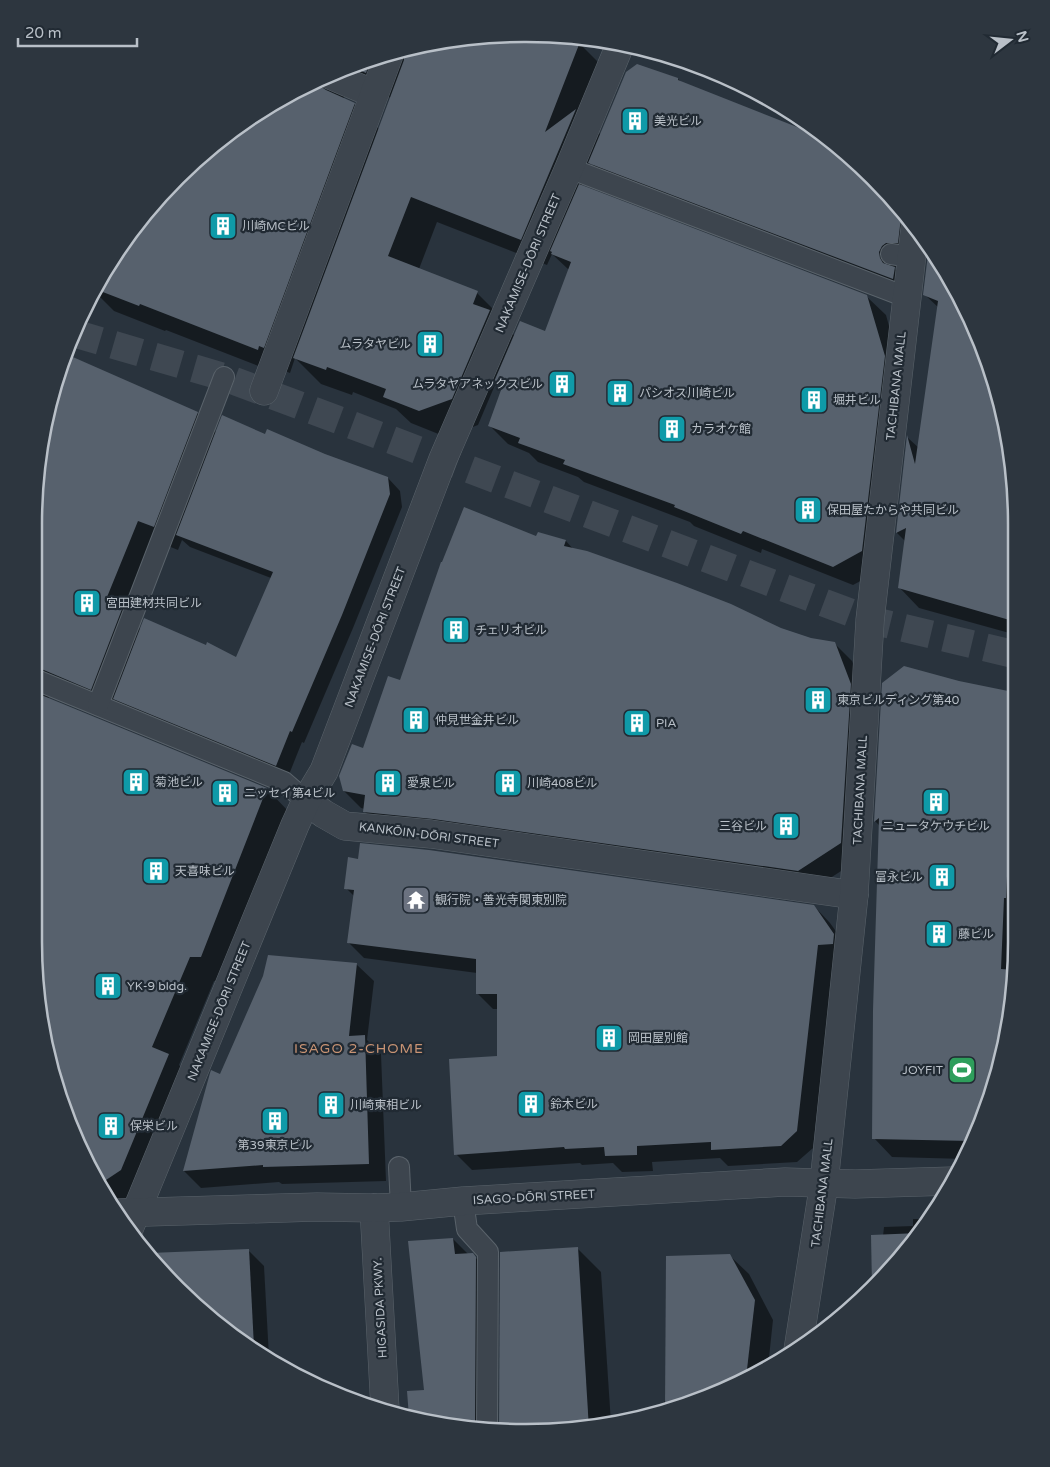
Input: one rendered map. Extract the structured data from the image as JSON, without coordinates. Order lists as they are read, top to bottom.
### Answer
{
  "streets": {
    "street": [
      "NAKAMISE-DŌRI STREET",
      "TACHIBANA MALL",
      "KANKŌIN-DŌRI STREET",
      "ISAGO-DŌRI STREET",
      "HIGASIDA PKWY."
    ]
  },
  "crossings": [
    ["NAKAMISE-DŌRI STREET", "KANKŌIN-DŌRI STREET"],
    ["TACHIBANA MALL", "KANKŌIN-DŌRI STREET"],
    ["TACHIBANA MALL", "ISAGO-DŌRI STREET"],
    ["ISAGO-DŌRI STREET", "HIGASIDA PKWY."]
  ],
  "districts": ["ISAGO 2-CHOME"],
  "places": {
    "building": [
      "美光ビル",
      "川崎MCビル",
      "ムラタヤビル",
      "ムラタヤアネックスビル",
      "パシオス川崎ビル",
      "堀井ビル",
      "カラオケ館",
      "保田屋たからや共同ビル",
      "宮田建材共同ビル",
      "チェリオビル",
      "東京ビルディング第40",
      "仲見世金井ビル",
      "PIA",
      "菊池ビル",
      "愛泉ビル",
      "川崎408ビル",
      "ニッセイ第4ビル",
      "ニュータケウチビル",
      "三谷ビル",
      "天喜味ビル",
      "富永ビル",
      "藤ビル",
      "YK-9 bldg.",
      "岡田屋別館",
      "鈴木ビル",
      "川崎東相ビル",
      "第39東京ビル",
      "保栄ビル"
    ],
    "temple": ["観行院・善光寺関東別院"],
    "sports": ["JOYFIT"]
  },
  "scale_bar": "20 m",
  "north": "right"
}
